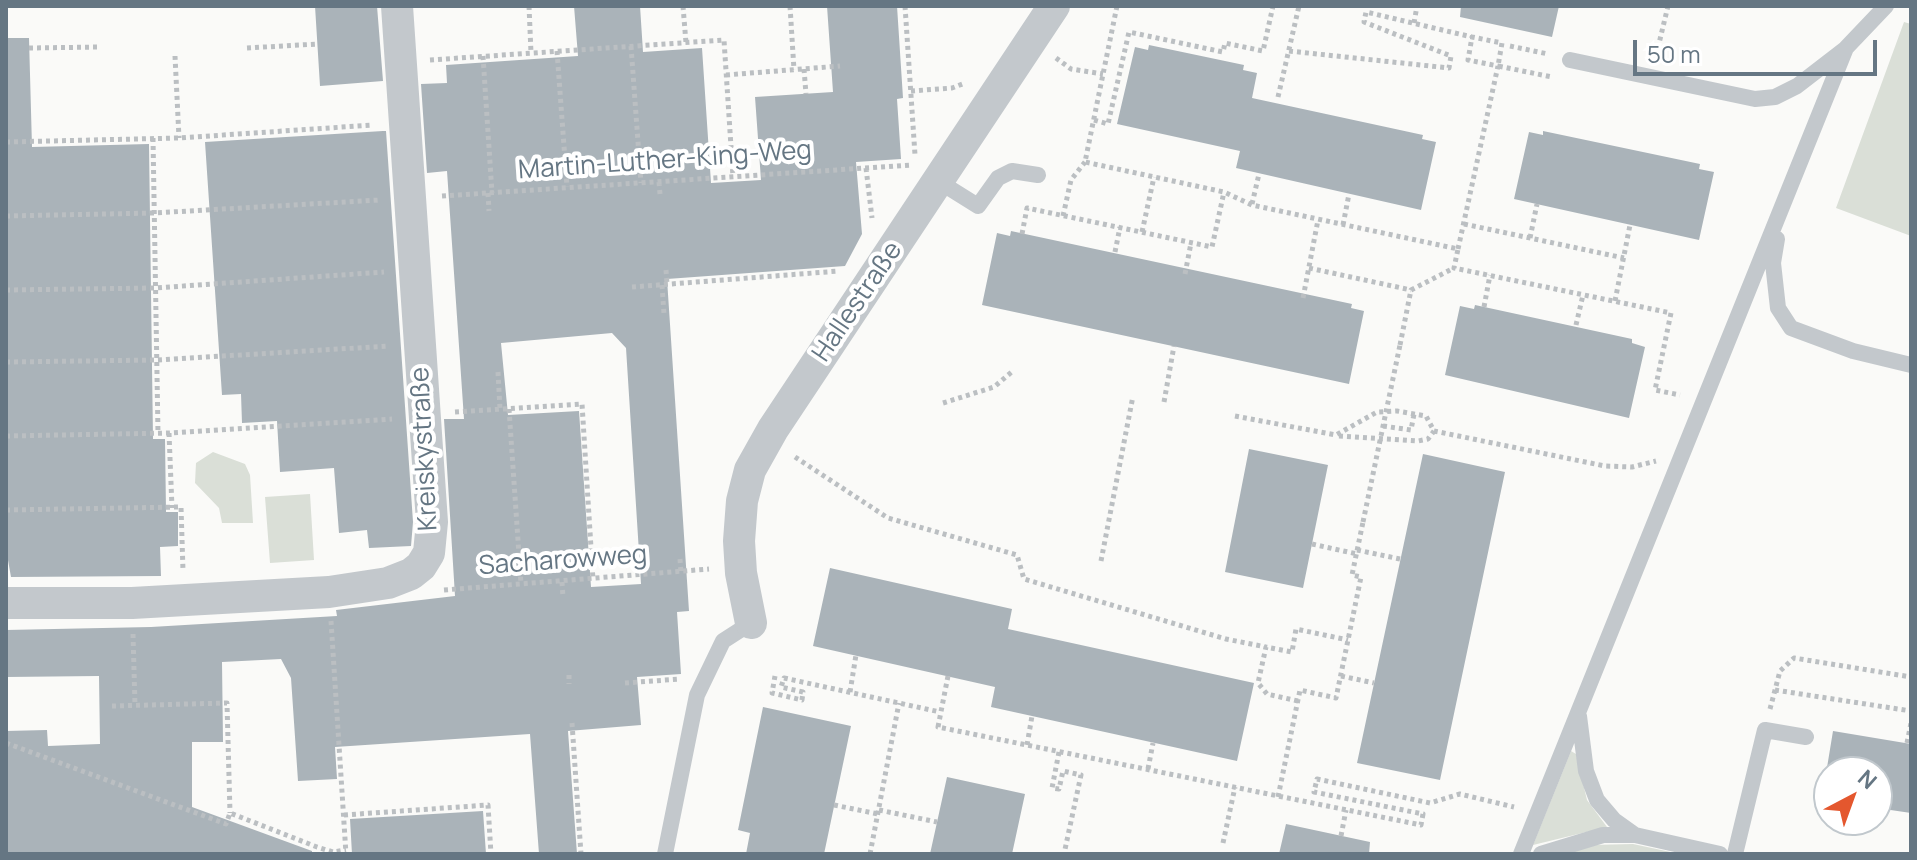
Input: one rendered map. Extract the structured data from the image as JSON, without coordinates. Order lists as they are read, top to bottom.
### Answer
{
  "streets": {
    "street": ["Hallestraße", "Kreiskystraße"],
    "path": ["Martin-Luther-King-Weg", "Sacharowweg"]
  },
  "crossings": [
    ["Martin-Luther-King-Weg", "Hallestraße"],
    ["Martin-Luther-King-Weg", "Kreiskystraße"],
    ["Kreiskystraße", "Sacharowweg"]
  ],
  "scale_bar": "50 m",
  "north": "top right"
}
